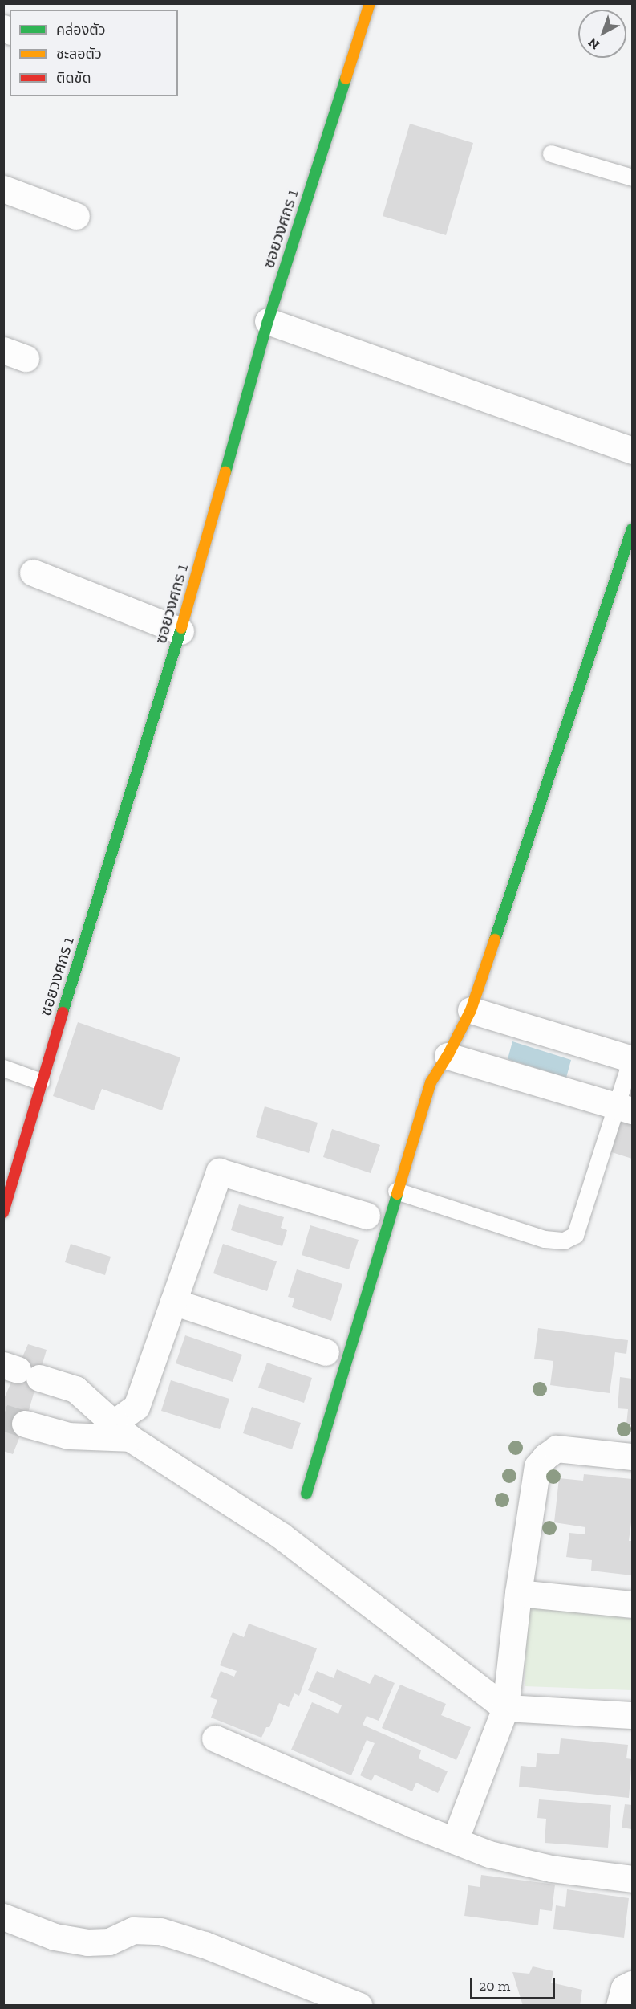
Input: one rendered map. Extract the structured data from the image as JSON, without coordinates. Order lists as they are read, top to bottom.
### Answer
{
  "streets": {
    "street": ["ซอยวงศกร 1"]
  },
  "legend": ["คล่องตัว", "ชะลอตัว", "ติดขัด"],
  "scale_bar": "20 m",
  "north": "bottom left"
}
